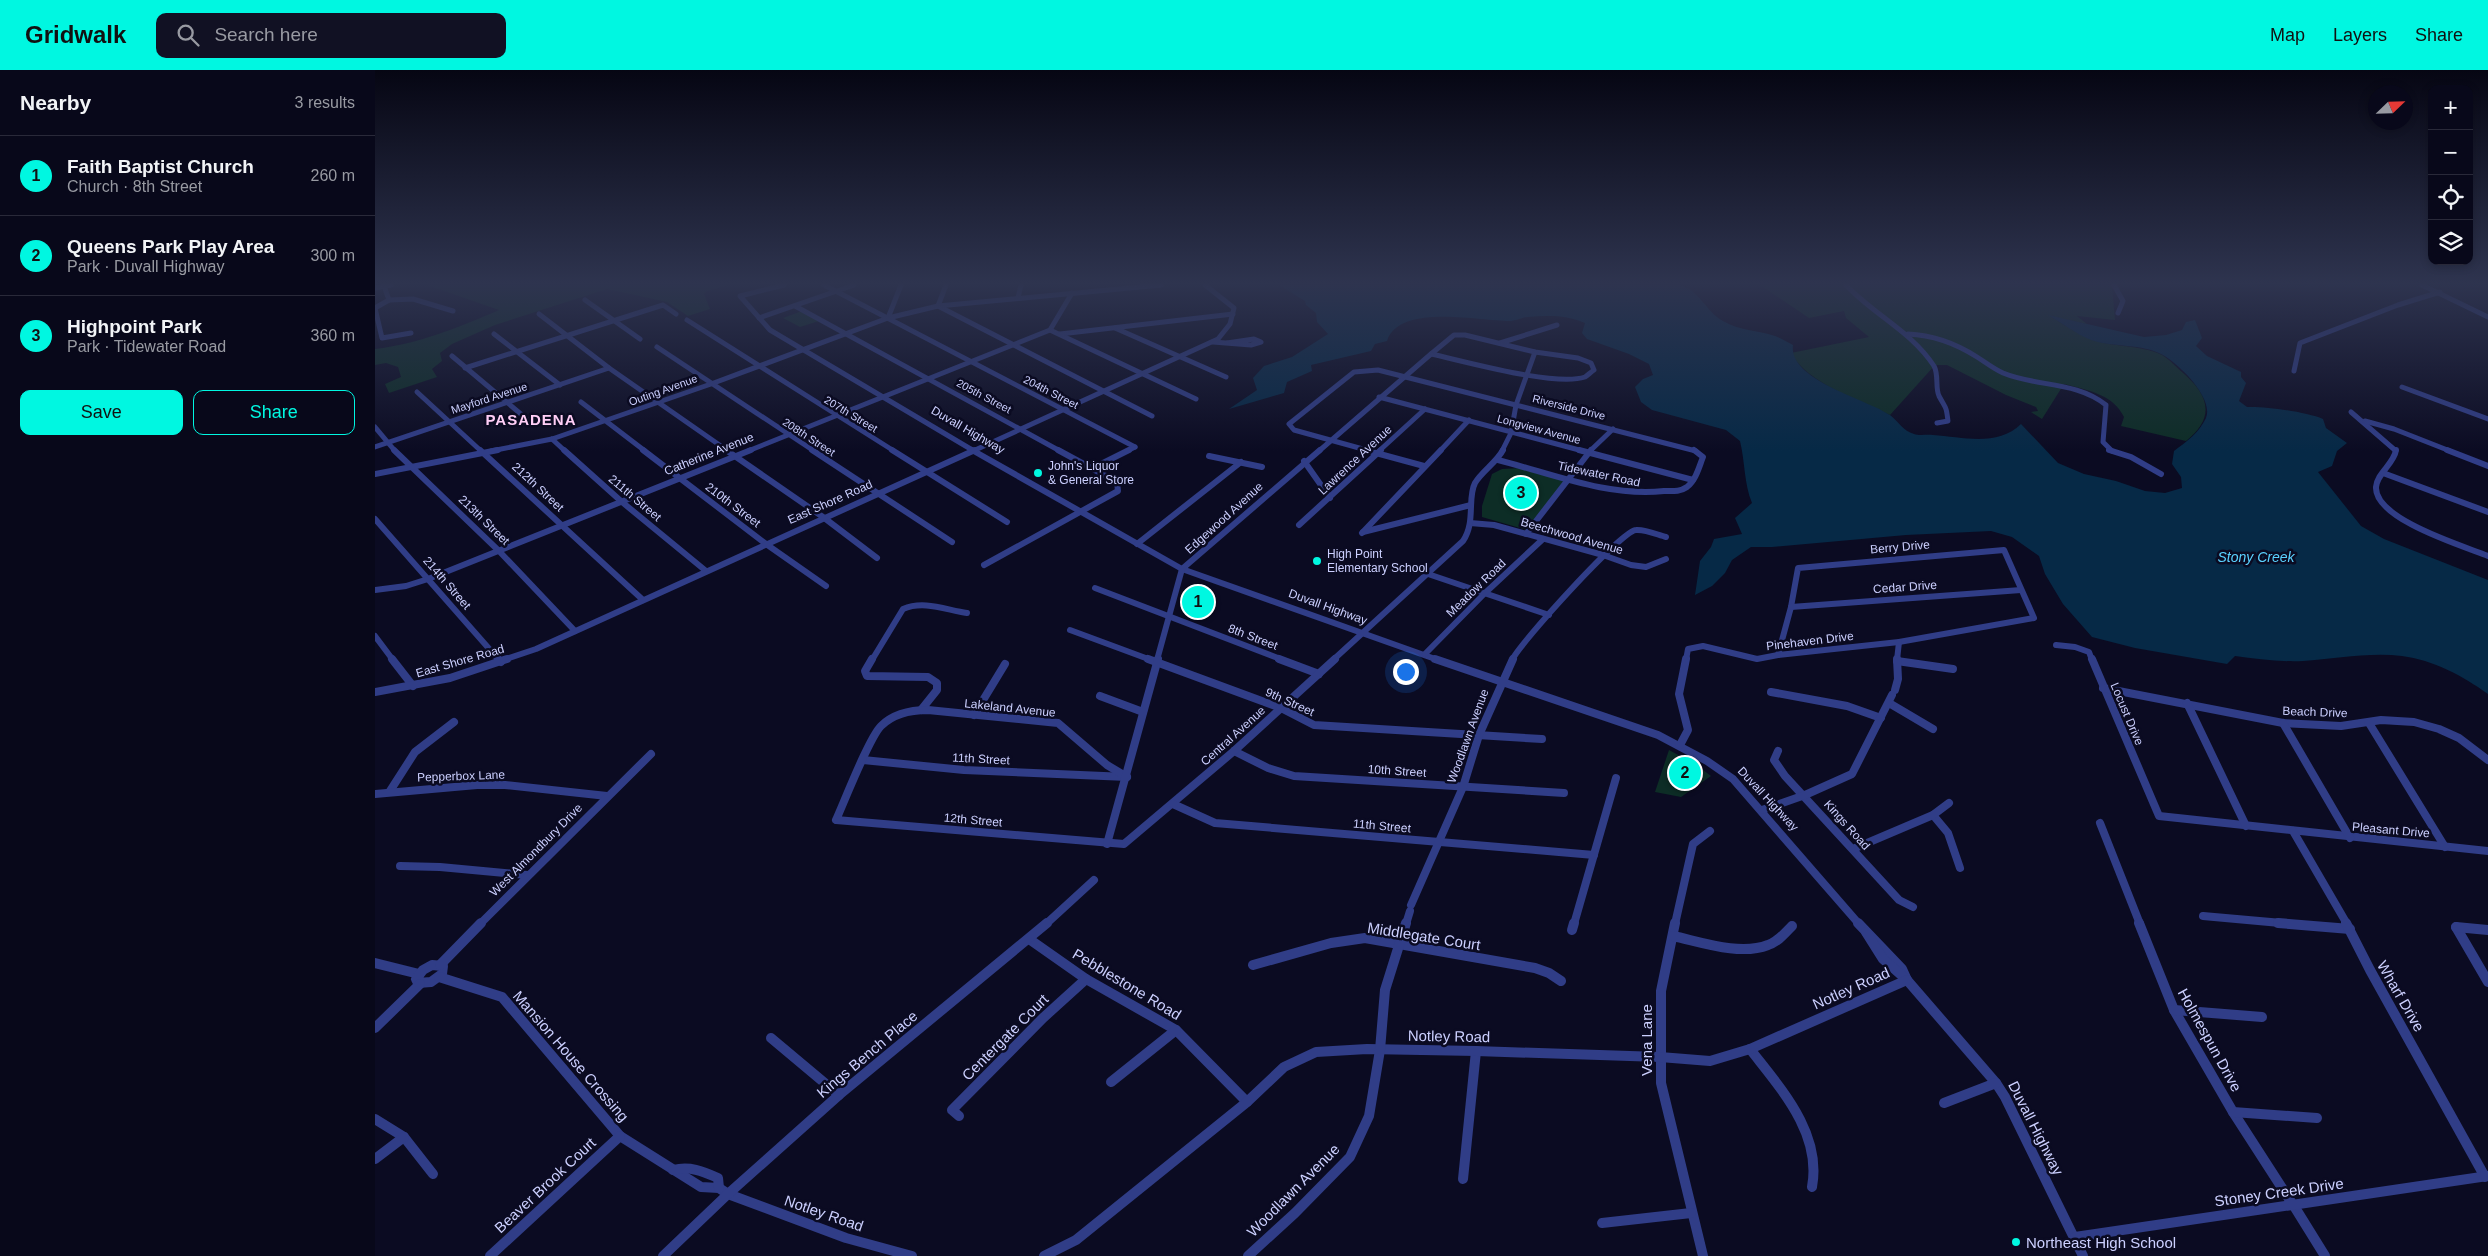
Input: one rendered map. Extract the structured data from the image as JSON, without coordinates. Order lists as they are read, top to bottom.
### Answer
{
  "streets": {
    "street": [
      "Outing Avenue",
      "204th Street",
      "205th Street",
      "Mayford Avenue",
      "Riverside Drive",
      "207th Street",
      "Longview Avenue",
      "Duvall Highway",
      "208th Street",
      "Catherine Avenue",
      "Lawrence Avenue",
      "Tidewater Road",
      "212th Street",
      "211th Street",
      "East Shore Road",
      "210th Street",
      "Edgewood Avenue",
      "213th Street",
      "Beechwood Avenue",
      "Berry Drive",
      "214th Street",
      "Cedar Drive",
      "Meadow Road",
      "8th Street",
      "Pinehaven Drive",
      "9th Street",
      "Lakeland Avenue",
      "Beach Drive",
      "Locust Drive",
      "Central Avenue",
      "Woodlawn Avenue",
      "11th Street",
      "10th Street",
      "Pepperbox Lane",
      "12th Street",
      "Kings Road",
      "Pleasant Drive",
      "West Almondbury Drive",
      "Middlegate Court",
      "Pebblestone Road",
      "Notley Road",
      "Wharf Drive",
      "Centergate Court",
      "Vena Lane",
      "Holmespun Drive",
      "Kings Bench Place",
      "Mansion House Crossing",
      "Beaver Brook Court",
      "Stoney Creek Drive"
    ]
  },
  "crossings": [
    ["Outing Avenue", "207th Street"],
    ["Outing Avenue", "Duvall Highway"],
    ["Outing Avenue", "208th Street"],
    ["Outing Avenue", "212th Street"],
    ["Outing Avenue", "211th Street"],
    ["Outing Avenue", "210th Street"],
    ["Outing Avenue", "213th Street"],
    ["204th Street", "205th Street"],
    ["204th Street", "Catherine Avenue"],
    ["204th Street", "East Shore Road"],
    ["205th Street", "Duvall Highway"],
    ["205th Street", "Catherine Avenue"],
    ["205th Street", "East Shore Road"],
    ["Mayford Avenue", "212th Street"],
    ["Mayford Avenue", "213th Street"],
    ["Riverside Drive", "Longview Avenue"],
    ["Riverside Drive", "Tidewater Road"],
    ["Riverside Drive", "Edgewood Avenue"],
    ["207th Street", "Catherine Avenue"],
    ["207th Street", "East Shore Road"],
    ["Longview Avenue", "Lawrence Avenue"],
    ["Longview Avenue", "Tidewater Road"],
    ["Longview Avenue", "Edgewood Avenue"],
    ["Duvall Highway", "Catherine Avenue"],
    ["Duvall Highway", "East Shore Road"],
    ["Duvall Highway", "Edgewood Avenue"],
    ["Duvall Highway", "Meadow Road"],
    ["Duvall Highway", "Pinehaven Drive"],
    ["Duvall Highway", "Central Avenue"],
    ["Duvall Highway", "Woodlawn Avenue"],
    ["Duvall Highway", "Notley Road"],
    ["Duvall Highway", "Stoney Creek Drive"],
    ["208th Street", "Catherine Avenue"],
    ["208th Street", "East Shore Road"],
    ["Catherine Avenue", "212th Street"],
    ["Catherine Avenue", "211th Street"],
    ["Catherine Avenue", "210th Street"],
    ["Catherine Avenue", "213th Street"],
    ["Catherine Avenue", "214th Street"],
    ["212th Street", "East Shore Road"],
    ["211th Street", "East Shore Road"],
    ["East Shore Road", "210th Street"],
    ["East Shore Road", "213th Street"],
    ["East Shore Road", "214th Street"],
    ["Edgewood Avenue", "8th Street"],
    ["Edgewood Avenue", "9th Street"],
    ["Edgewood Avenue", "Lakeland Avenue"],
    ["Edgewood Avenue", "Central Avenue"],
    ["Edgewood Avenue", "11th Street"],
    ["Edgewood Avenue", "12th Street"],
    ["Beechwood Avenue", "Meadow Road"],
    ["Beechwood Avenue", "Central Avenue"],
    ["Beechwood Avenue", "Woodlawn Avenue"],
    ["Berry Drive", "Cedar Drive"],
    ["Berry Drive", "Pinehaven Drive"],
    ["Cedar Drive", "Pinehaven Drive"],
    ["8th Street", "Central Avenue"],
    ["9th Street", "Central Avenue"],
    ["9th Street", "Woodlawn Avenue"],
    ["Lakeland Avenue", "11th Street"],
    ["Lakeland Avenue", "12th Street"],
    ["Beach Drive", "Locust Drive"],
    ["Locust Drive", "Pleasant Drive"],
    ["Central Avenue", "11th Street"],
    ["Central Avenue", "10th Street"],
    ["Central Avenue", "12th Street"],
    ["Woodlawn Avenue", "11th Street"],
    ["Woodlawn Avenue", "10th Street"],
    ["Woodlawn Avenue", "Middlegate Court"],
    ["Woodlawn Avenue", "Notley Road"],
    ["11th Street", "12th Street"],
    ["Pepperbox Lane", "West Almondbury Drive"],
    ["Pleasant Drive", "Wharf Drive"],
    ["Pebblestone Road", "Notley Road"],
    ["Pebblestone Road", "Centergate Court"],
    ["Pebblestone Road", "Kings Bench Place"],
    ["Notley Road", "Vena Lane"],
    ["Notley Road", "Kings Bench Place"],
    ["Notley Road", "Mansion House Crossing"],
    ["Wharf Drive", "Stoney Creek Drive"],
    ["Holmespun Drive", "Stoney Creek Drive"],
    ["Kings Bench Place", "Mansion House Crossing"],
    ["Mansion House Crossing", "Beaver Brook Court"]
  ],
  "districts": ["PASADENA"],
  "water": ["Stony Creek"],
  "places": ["John's Liquor & General Store", "High Point Elementary School", "Northeast High School"],
  "north": "top right",
  "page": {
    "header": "Gridwalk",
    "search": "Search here",
    "nav": ["Map", "Layers", "Share"],
    "heading": ["Nearby", "3 results"],
    "map_buttons": ["+", "−"],
    "list": [
      {
        "mark": "1",
        "name": "Faith Baptist Church",
        "note": "Church · 8th Street",
        "value": "260 m"
      },
      {
        "mark": "2",
        "name": "Queens Park Play Area",
        "note": "Park · Duvall Highway",
        "value": "300 m"
      },
      {
        "mark": "3",
        "name": "Highpoint Park",
        "note": "Park · Tidewater Road",
        "value": "360 m"
      }
    ],
    "buttons": ["Save", "Share"],
    "pins": ["3", "1", "2"]
  }
}
